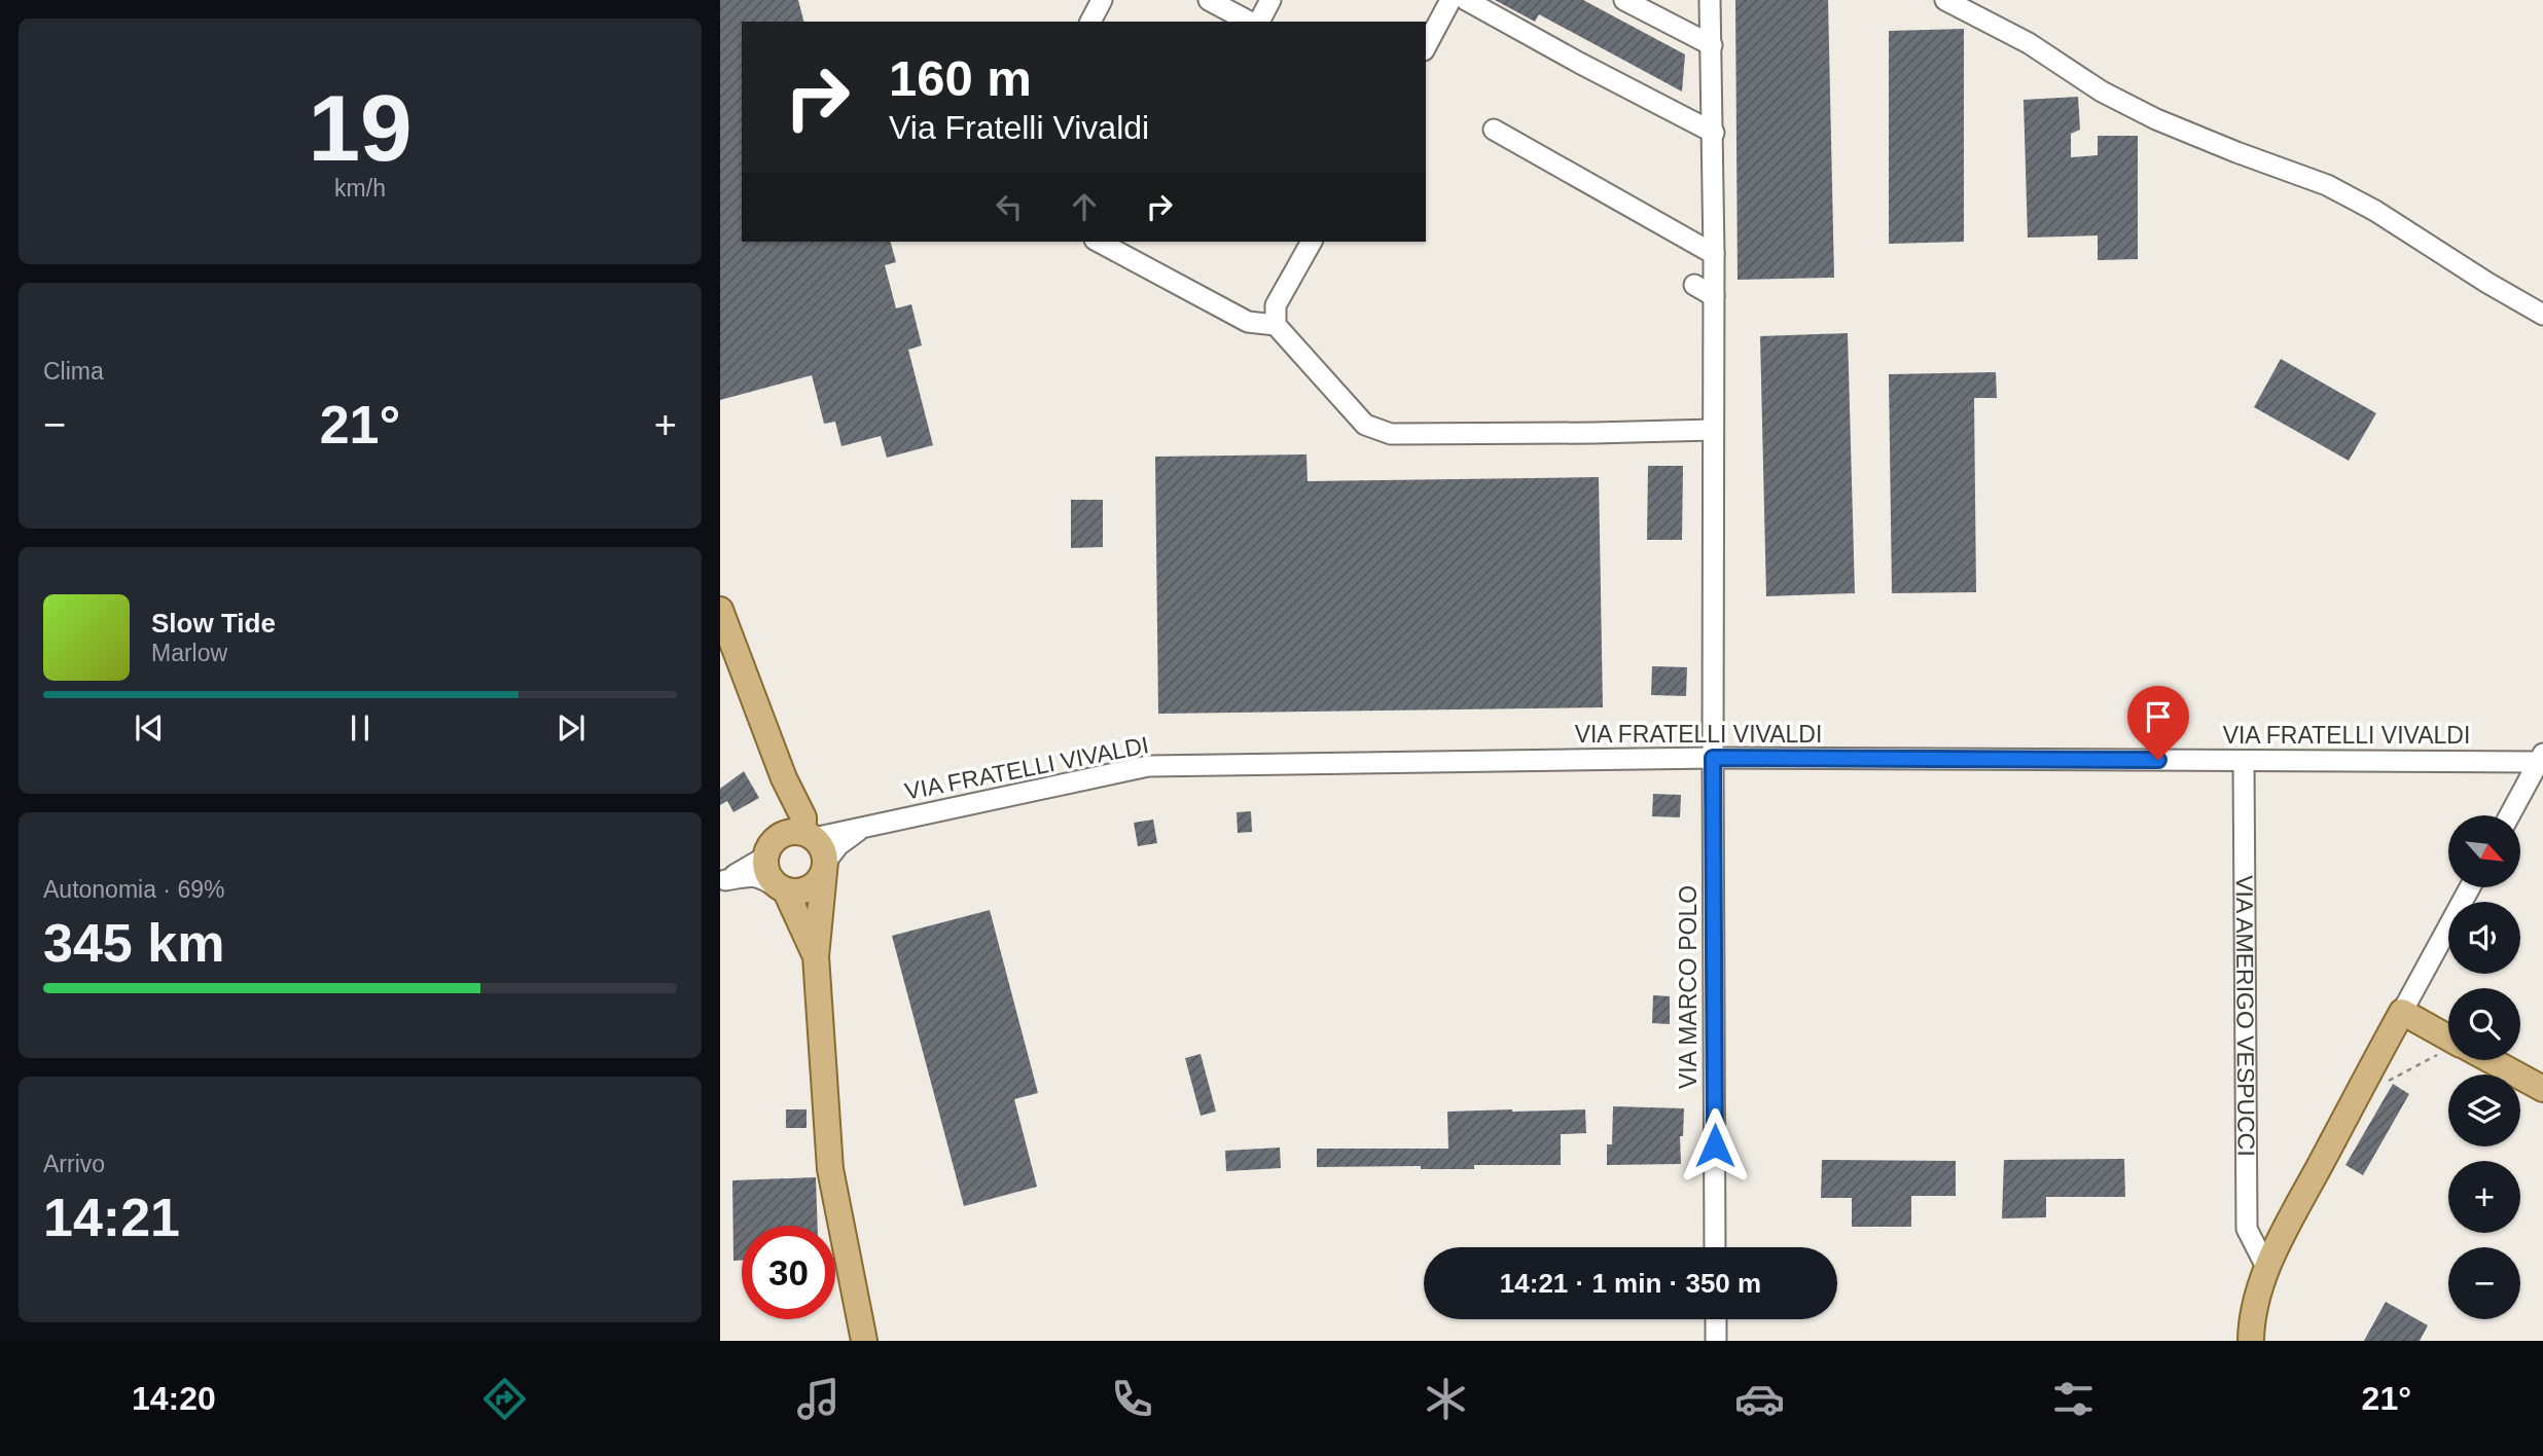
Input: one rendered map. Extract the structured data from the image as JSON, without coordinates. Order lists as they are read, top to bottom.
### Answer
{
  "streets": {
    "street": ["VIA FRATELLI VIVALDI", "VIA MARCO POLO", "VIA AMERIGO VESPUCCI"]
  },
  "crossings": [
    ["VIA FRATELLI VIVALDI", "VIA MARCO POLO"],
    ["VIA FRATELLI VIVALDI", "VIA AMERIGO VESPUCCI"]
  ],
  "north": "bottom right",
  "page": {
    "tile": [
      ["19", "km/h"],
      "Clima",
      ["Autonomia · 69%", "345 km"],
      ["Arrivo", "14:21"]
    ],
    "turn": ["160 m", "Via Fratelli Vivaldi"],
    "heat": ["−", "21°", "+"],
    "song": ["Slow Tide", "Marlow"],
    "map_buttons": ["+", "−"],
    "limit": "30",
    "trip": "14:21 · 1 min · 350 m",
    "tabs": ["14:20", "21°"]
  }
}
